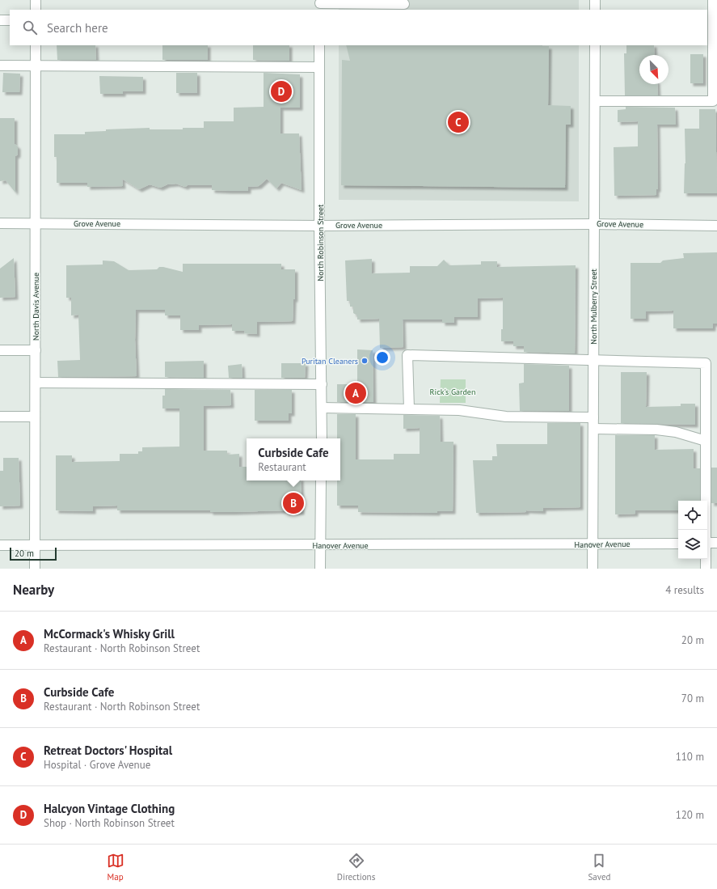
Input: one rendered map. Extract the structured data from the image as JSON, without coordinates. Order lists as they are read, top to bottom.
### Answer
{
  "streets": {
    "street": [
      "Grove Avenue",
      "North Robinson Street",
      "North Davis Avenue",
      "North Mulberry Street",
      "Hanover Avenue"
    ]
  },
  "crossings": [
    ["Grove Avenue", "North Robinson Street"],
    ["Grove Avenue", "North Davis Avenue"],
    ["Grove Avenue", "North Mulberry Street"],
    ["North Davis Avenue", "Hanover Avenue"],
    ["North Mulberry Street", "Hanover Avenue"]
  ],
  "parks": ["Rick's Garden"],
  "places": ["Puritan Cleaners"],
  "scale_bar": "20 m",
  "north": "bottom right",
  "page": {
    "search": "Search here",
    "pins": [
      "D",
      "C",
      "A",
      "B"
    ],
    "popup": ["Curbside Cafe", "Restaurant"],
    "scale": "20 m",
    "heading": ["Nearby", "4 results"],
    "list": [
      {
        "mark": "A",
        "name": "McCormack's Whisky Grill",
        "note": "Restaurant · North Robinson Street",
        "value": "20 m"
      },
      {
        "mark": "B",
        "name": "Curbside Cafe",
        "note": "Restaurant · North Robinson Street",
        "value": "70 m"
      },
      {
        "mark": "C",
        "name": "Retreat Doctors' Hospital",
        "note": "Hospital · Grove Avenue",
        "value": "110 m"
      },
      {
        "mark": "D",
        "name": "Halcyon Vintage Clothing",
        "note": "Shop · North Robinson Street",
        "value": "120 m"
      }
    ],
    "nav": ["Map", "Directions", "Saved"]
  }
}
